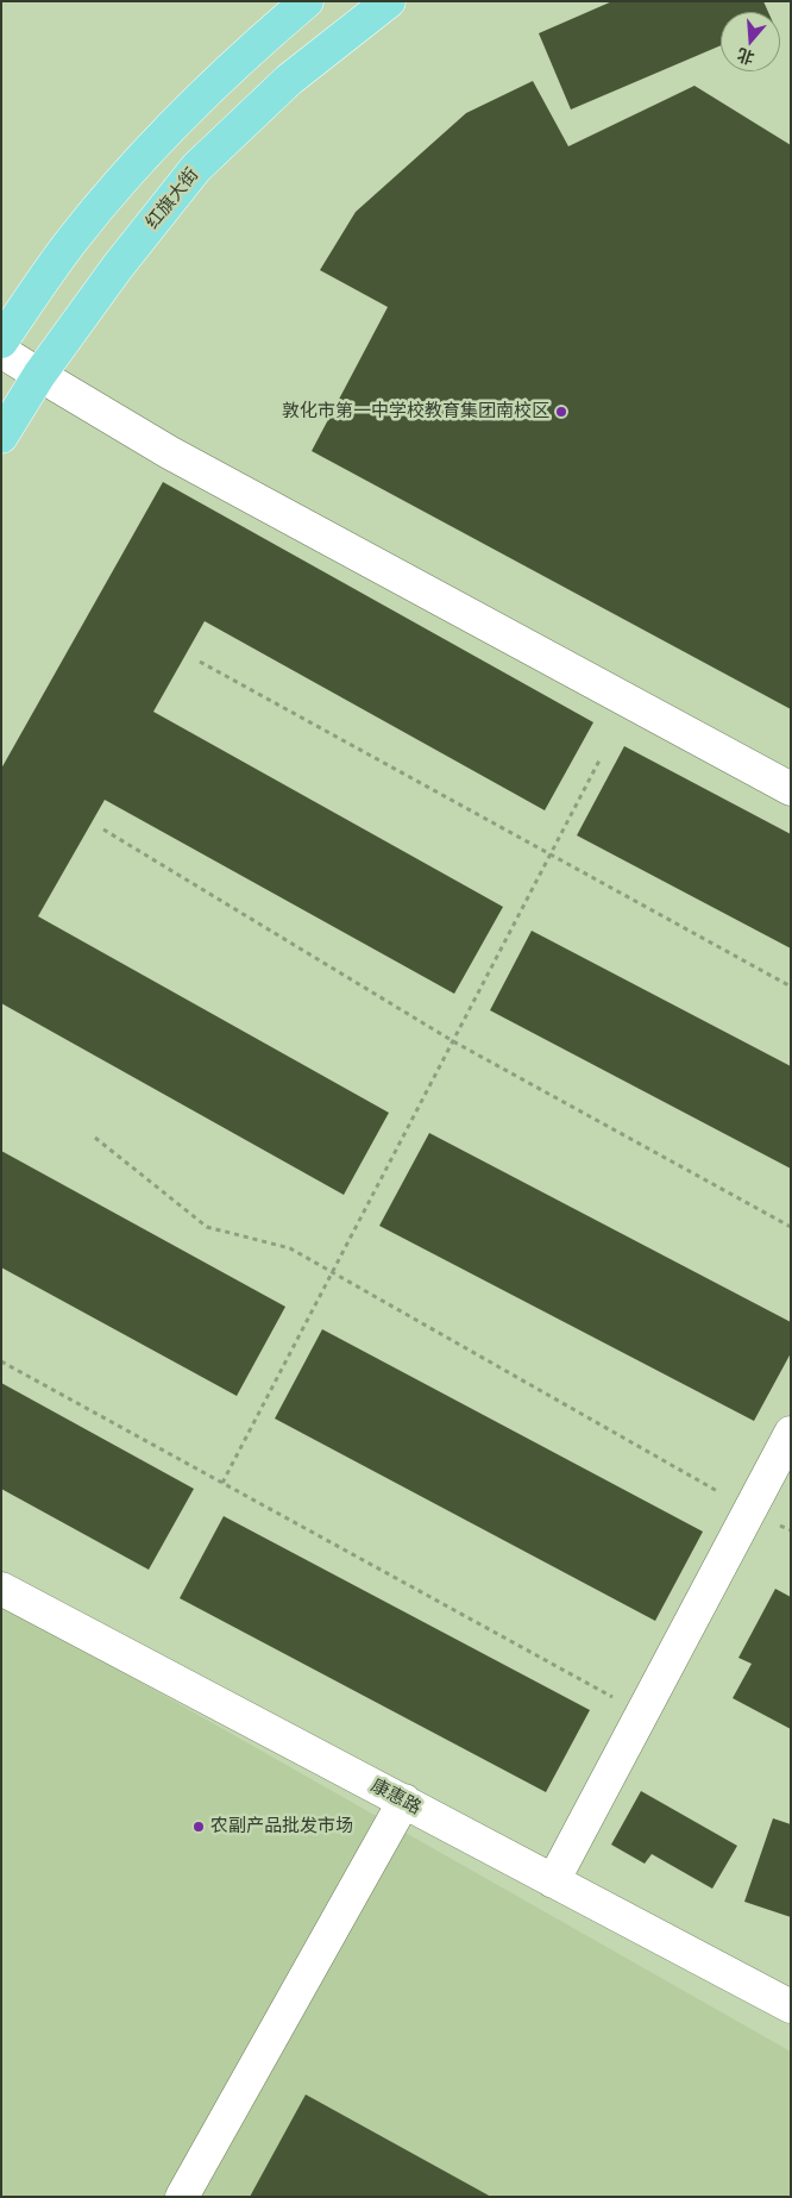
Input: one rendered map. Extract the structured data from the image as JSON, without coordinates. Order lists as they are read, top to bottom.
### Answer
{
  "streets": {
    "main road": ["红旗大街"],
    "street": ["康惠路"]
  },
  "places": ["敦化市第一中学校教育集团南校区", "农副产品批发市场"],
  "north": "bottom"
}
